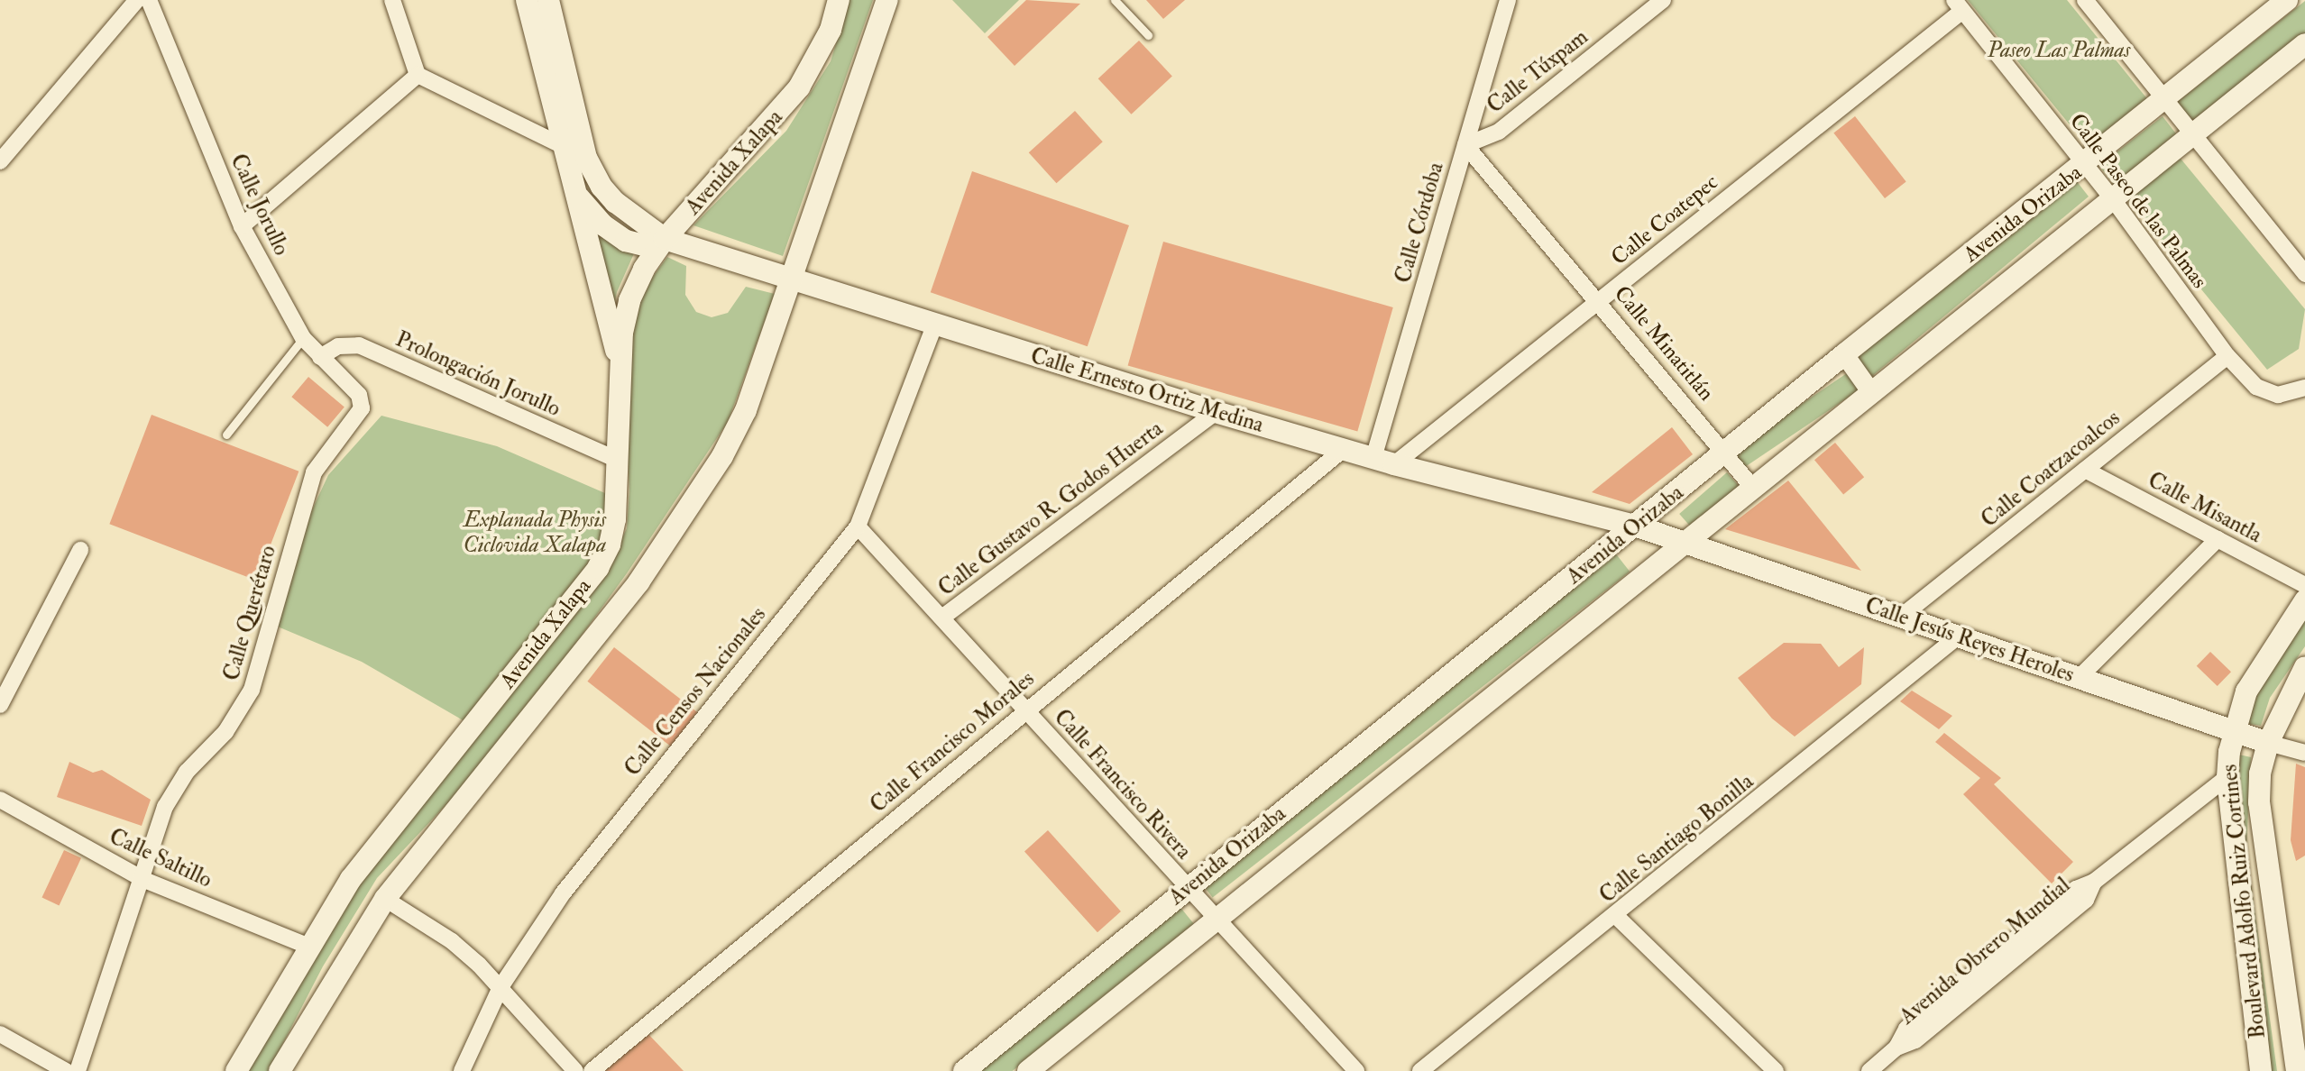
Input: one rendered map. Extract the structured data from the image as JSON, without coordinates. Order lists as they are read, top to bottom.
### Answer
{
  "streets": {
    "main road": [
      "Avenida Xalapa",
      "Avenida Orizaba",
      "Calle Ernesto Ortiz Medina",
      "Calle Jesús Reyes Heroles",
      "Boulevard Adolfo Ruiz Cortines"
    ],
    "street": [
      "Calle Túxpam",
      "Calle Paseo de las Palmas",
      "Calle Jorullo",
      "Calle Coatepec",
      "Calle Córdoba",
      "Calle Minatitlán",
      "Prolongación Jorullo",
      "Calle Coatzacoalcos",
      "Calle Misantla",
      "Calle Gustavo R. Godos Huerta",
      "Calle Querétaro",
      "Calle Censos Nacionales",
      "Calle Francisco Morales",
      "Calle Francisco Rivera",
      "Calle Santiago Bonilla",
      "Calle Saltillo",
      "Avenida Obrero Mundial"
    ]
  },
  "crossings": [
    ["Calle Túxpam", "Calle Córdoba"],
    ["Calle Túxpam", "Calle Minatitlán"],
    ["Avenida Xalapa", "Prolongación Jorullo"],
    ["Avenida Xalapa", "Calle Ernesto Ortiz Medina"],
    ["Avenida Xalapa", "Calle Saltillo"],
    ["Calle Paseo de las Palmas", "Avenida Orizaba"],
    ["Calle Paseo de las Palmas", "Calle Coatepec"],
    ["Calle Paseo de las Palmas", "Calle Coatzacoalcos"],
    ["Calle Jorullo", "Prolongación Jorullo"],
    ["Calle Jorullo", "Calle Querétaro"],
    ["Avenida Orizaba", "Calle Minatitlán"],
    ["Avenida Orizaba", "Calle Ernesto Ortiz Medina"],
    ["Avenida Orizaba", "Calle Jesús Reyes Heroles"],
    ["Avenida Orizaba", "Calle Francisco Rivera"],
    ["Calle Coatepec", "Calle Córdoba"],
    ["Calle Coatepec", "Calle Minatitlán"],
    ["Calle Coatepec", "Calle Ernesto Ortiz Medina"],
    ["Calle Córdoba", "Calle Minatitlán"],
    ["Calle Córdoba", "Calle Ernesto Ortiz Medina"],
    ["Calle Ernesto Ortiz Medina", "Calle Gustavo R. Godos Huerta"],
    ["Calle Ernesto Ortiz Medina", "Calle Jesús Reyes Heroles"],
    ["Calle Ernesto Ortiz Medina", "Calle Censos Nacionales"],
    ["Calle Ernesto Ortiz Medina", "Calle Francisco Morales"],
    ["Calle Coatzacoalcos", "Calle Misantla"],
    ["Calle Coatzacoalcos", "Calle Jesús Reyes Heroles"],
    ["Calle Gustavo R. Godos Huerta", "Calle Francisco Rivera"],
    ["Calle Querétaro", "Calle Saltillo"],
    ["Calle Jesús Reyes Heroles", "Calle Santiago Bonilla"],
    ["Calle Jesús Reyes Heroles", "Boulevard Adolfo Ruiz Cortines"],
    ["Calle Censos Nacionales", "Calle Francisco Rivera"],
    ["Calle Francisco Morales", "Calle Francisco Rivera"],
    ["Boulevard Adolfo Ruiz Cortines", "Avenida Obrero Mundial"]
  ],
  "parks": ["Paseo Las Palmas", "Explanada Physis Ciclovida Xalapa"]
}
